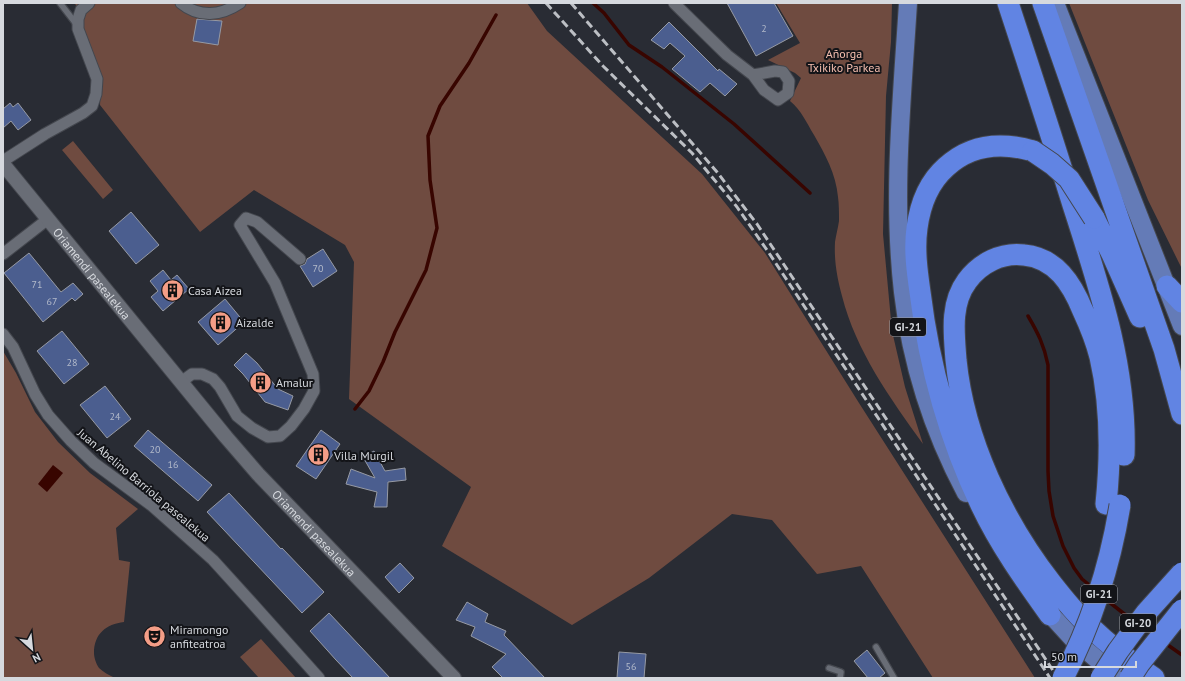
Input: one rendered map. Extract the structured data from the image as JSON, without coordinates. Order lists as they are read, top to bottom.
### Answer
{
  "streets": {
    "highway": ["GI-21", "GI-20"],
    "street": ["Oriamendi pasealekua", "Juan Abelino Barriola pasealekua"]
  },
  "parks": ["Añorga Txikiko Parkea"],
  "places": {
    "building": [
      "Casa Aizea",
      "Aizalde",
      "Amalur",
      "Villa Murgil"
    ],
    "theatre": ["Miramongo anfiteatroa"]
  },
  "house_numbers": [
    "2",
    "70",
    "71",
    "67",
    "28",
    "24",
    "20",
    "16",
    "56"
  ],
  "scale_bar": "50 m",
  "north": "bottom right"
}
